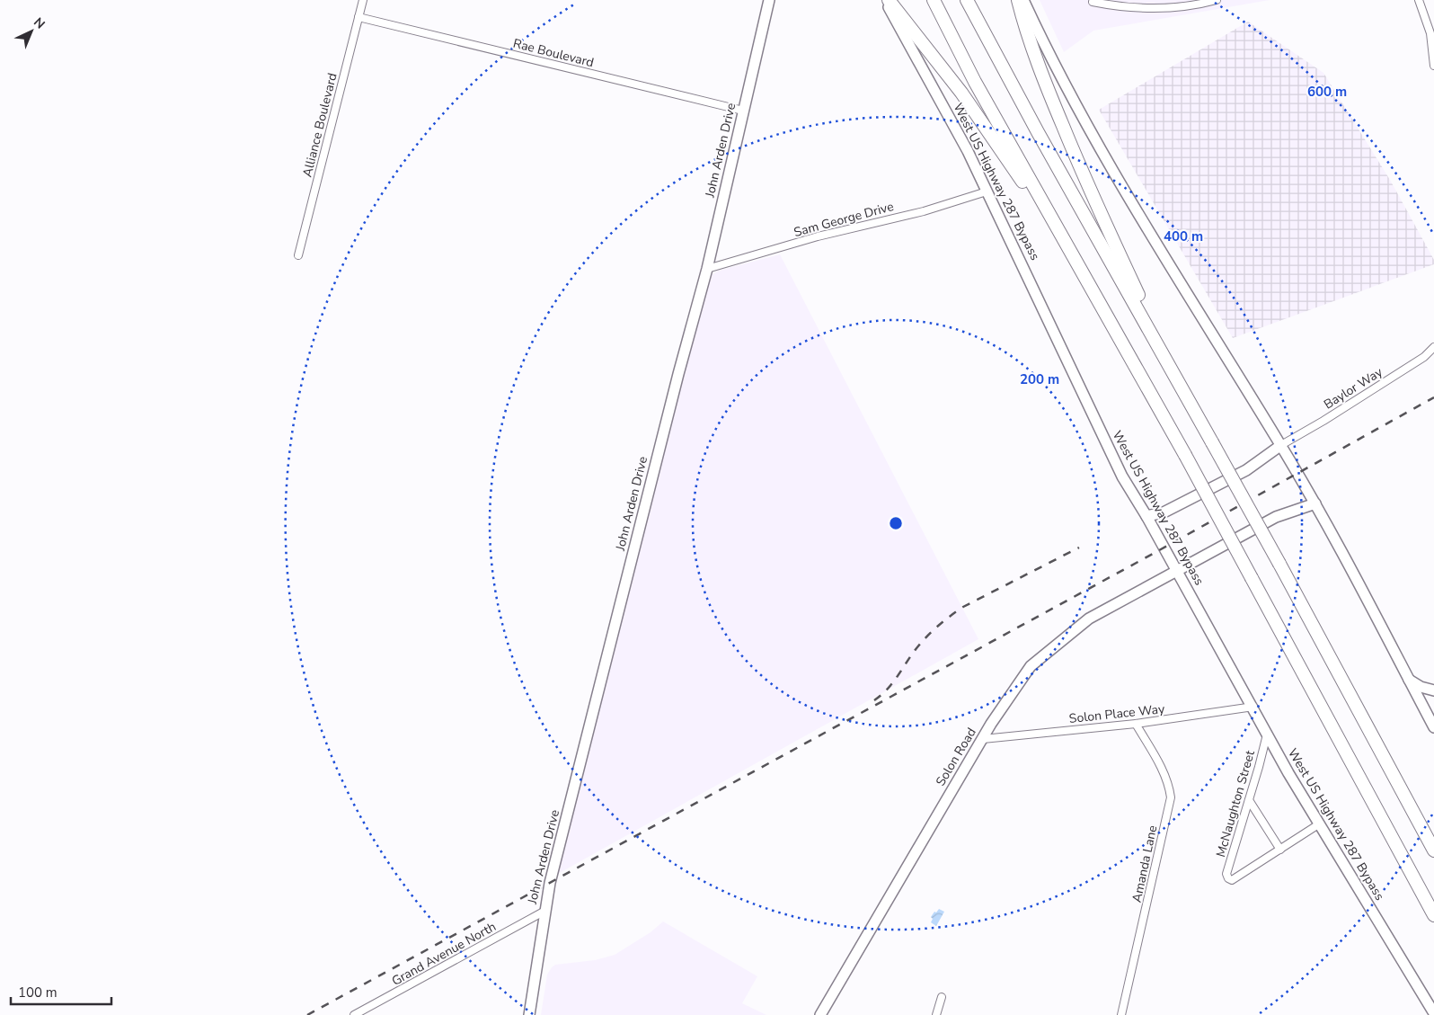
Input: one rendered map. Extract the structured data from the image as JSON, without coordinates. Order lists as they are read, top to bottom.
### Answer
{
  "streets": {
    "main road": ["John Arden Drive", "West US Highway 287 Bypass", "Solon Road"],
    "street": [
      "Rae Boulevard",
      "Alliance Boulevard",
      "Sam George Drive",
      "Baylor Way",
      "Solon Place Way",
      "McNaughton Street",
      "Amanda Lane",
      "Grand Avenue North"
    ]
  },
  "crossings": [
    ["Rae Boulevard", "Alliance Boulevard"],
    ["Rae Boulevard", "John Arden Drive"],
    ["John Arden Drive", "Sam George Drive"],
    ["John Arden Drive", "Grand Avenue North"],
    ["West US Highway 287 Bypass", "Sam George Drive"],
    ["West US Highway 287 Bypass", "Solon Place Way"],
    ["West US Highway 287 Bypass", "Solon Road"],
    ["West US Highway 287 Bypass", "McNaughton Street"],
    ["Solon Place Way", "Solon Road"],
    ["Solon Place Way", "Amanda Lane"]
  ],
  "scale_bar": "100 m",
  "north": "top right",
  "rings": ["600 m", "400 m", "200 m"]
}
